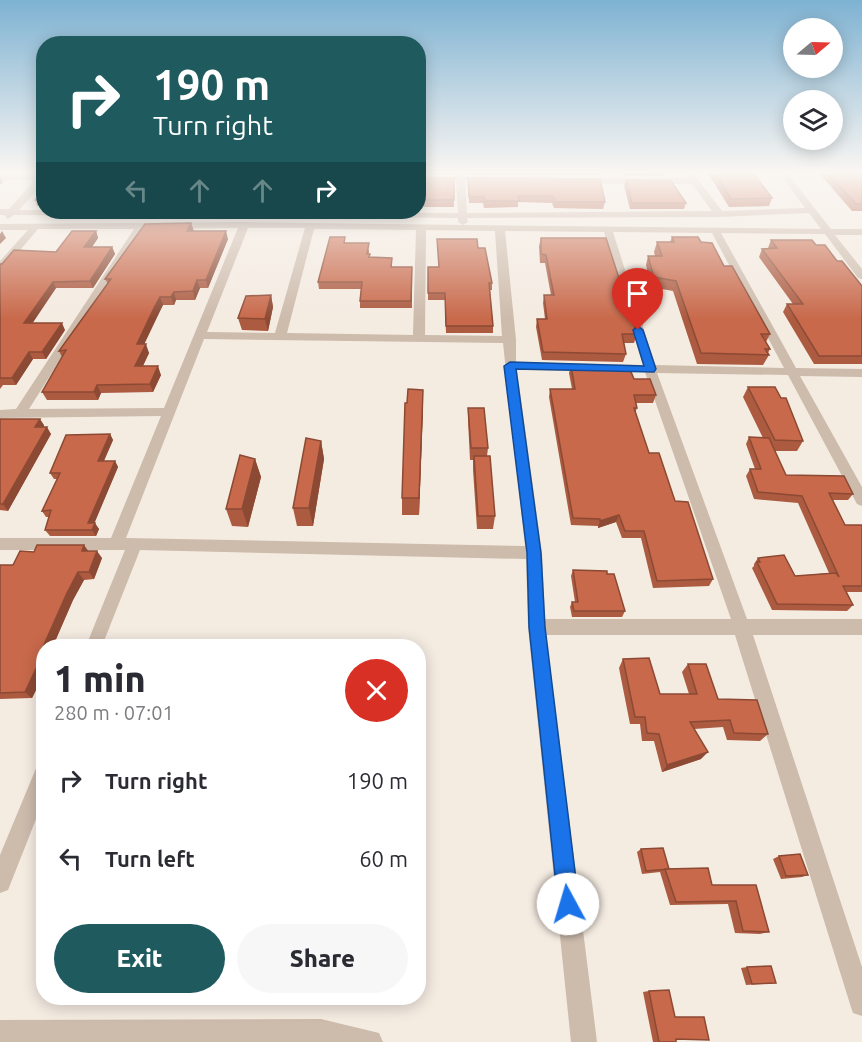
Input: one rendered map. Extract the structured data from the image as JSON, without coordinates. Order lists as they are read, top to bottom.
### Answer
{
  "north": "right",
  "page": {
    "turn": ["190 m", "Turn right"],
    "heading": ["1 min", "280 m · 07:01"],
    "list": [
      {
        "name": "Turn right",
        "value": "190 m"
      },
      {
        "name": "Turn left",
        "value": "60 m"
      }
    ],
    "buttons": ["Exit", "Share"]
  }
}
